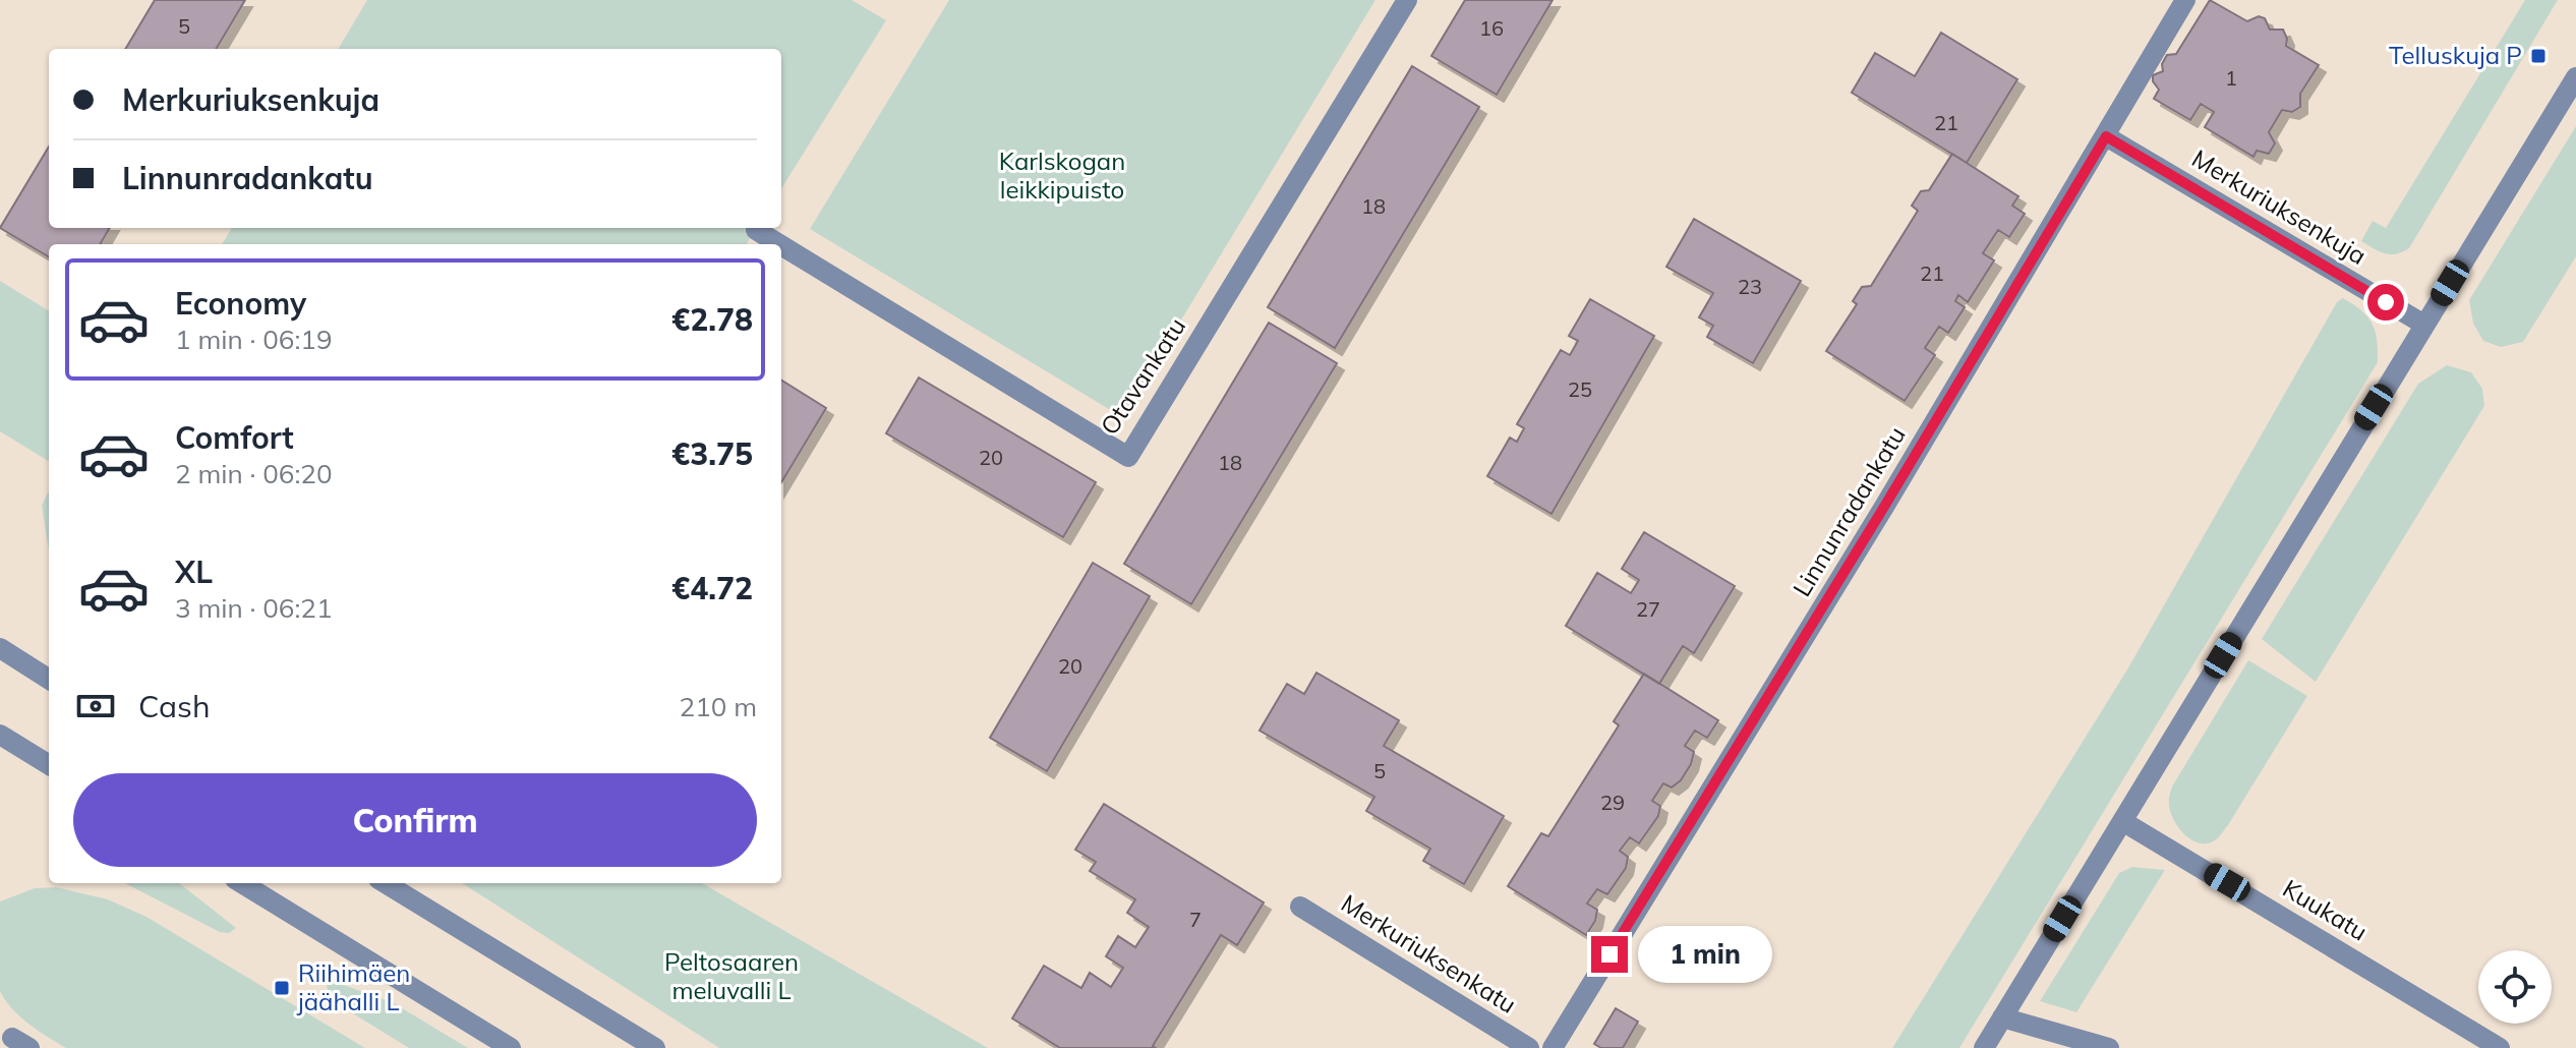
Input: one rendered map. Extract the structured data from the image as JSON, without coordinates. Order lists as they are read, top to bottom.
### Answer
{
  "streets": {
    "street": [
      "Merkuriuksenkuja",
      "Otavankatu",
      "Linnunradankatu",
      "Kuukatu",
      "Merkuriuksenkatu"
    ]
  },
  "crossings": [
    ["Merkuriuksenkuja", "Linnunradankatu"]
  ],
  "parks": ["Karlskogan leikkipuisto", "Peltosaaren meluvalli L"],
  "places": {
    "transit": ["Telluskuja P", "Riihimäen jäähalli L"]
  },
  "house_numbers": [
    "5",
    "16",
    "1",
    "21",
    "18",
    "21",
    "23",
    "25",
    "20",
    "18",
    "27",
    "20",
    "5",
    "29",
    "7"
  ],
  "page": {
    "banner": ["Merkuriuksenkuja", "Linnunradankatu"],
    "list": [
      {
        "name": "Economy",
        "note": "1 min · 06:19",
        "value": "€2.78"
      },
      {
        "name": "Comfort",
        "note": "2 min · 06:20",
        "value": "€3.75"
      },
      {
        "name": "XL",
        "note": "3 min · 06:21",
        "value": "€4.72"
      }
    ],
    "pay": ["Cash", "210 m"],
    "buttons": "Confirm",
    "bubble": "1 min"
  }
}
